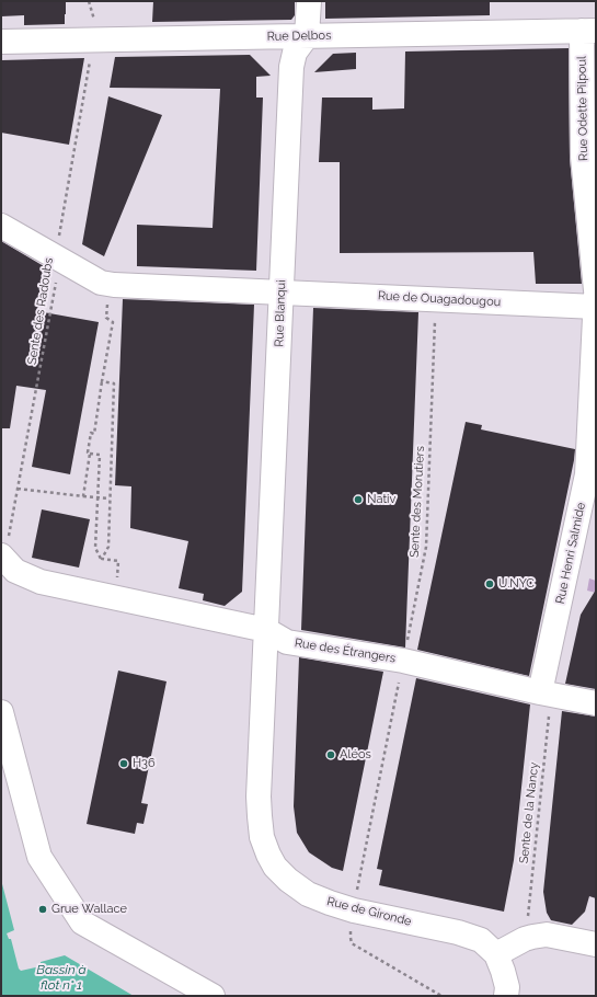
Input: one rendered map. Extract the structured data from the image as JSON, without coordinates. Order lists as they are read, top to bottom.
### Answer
{
  "streets": {
    "street": [
      "Rue Delbos",
      "Rue Odette Pilpoul",
      "Rue de Ouagadougou",
      "Rue Blanqui",
      "Rue Henri Salmide",
      "Rue des Étrangers",
      "Rue de Gironde"
    ],
    "path": ["Sente des Radoubs", "Sente des Morutiers", "Sente de la Nancy"]
  },
  "crossings": [
    ["Rue Delbos", "Rue Odette Pilpoul"],
    ["Rue Delbos", "Sente des Radoubs"],
    ["Rue Delbos", "Rue Blanqui"],
    ["Rue de Ouagadougou", "Sente des Radoubs"],
    ["Rue de Ouagadougou", "Rue Blanqui"],
    ["Rue de Ouagadougou", "Sente des Morutiers"],
    ["Rue de Ouagadougou", "Rue Henri Salmide"],
    ["Sente des Radoubs", "Rue des Étrangers"],
    ["Rue Blanqui", "Rue des Étrangers"],
    ["Rue Blanqui", "Rue de Gironde"],
    ["Sente des Morutiers", "Rue des Étrangers"],
    ["Sente des Morutiers", "Rue de Gironde"],
    ["Rue Henri Salmide", "Rue des Étrangers"],
    ["Rue Henri Salmide", "Sente de la Nancy"],
    ["Rue des Étrangers", "Sente de la Nancy"],
    ["Rue des Étrangers", "Rue de Gironde"]
  ],
  "water": ["Bassin à flot n° 1"],
  "places": [
    "Nativ",
    "U.NYC",
    "Aléos",
    "H36",
    "Grue Wallace"
  ]
}
